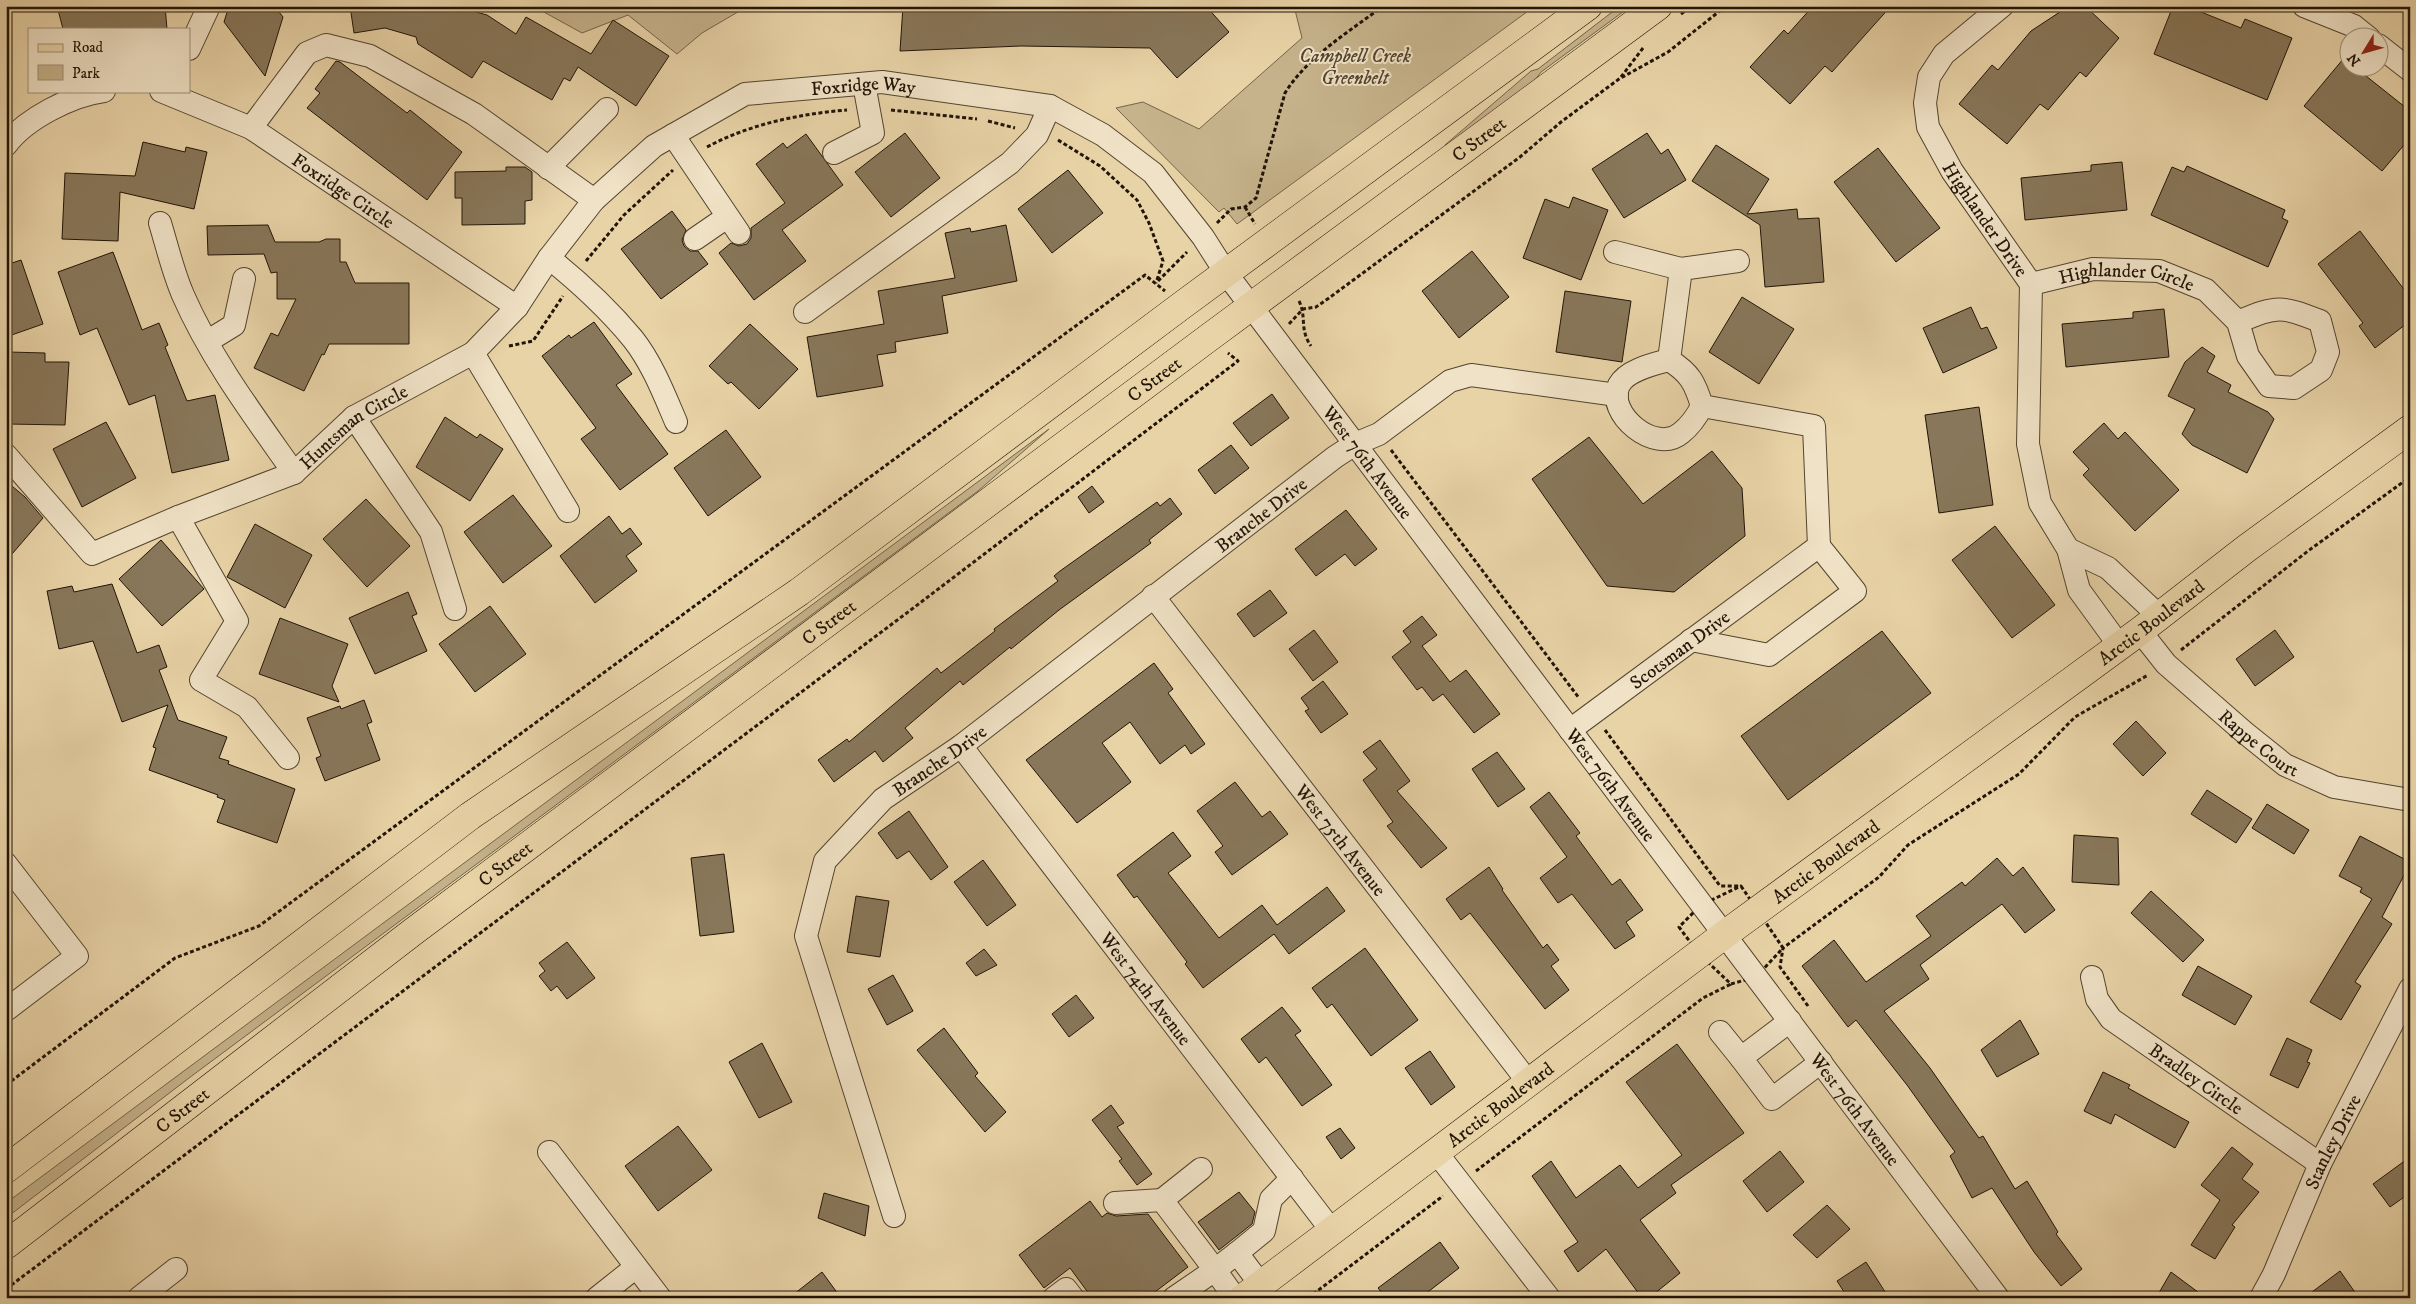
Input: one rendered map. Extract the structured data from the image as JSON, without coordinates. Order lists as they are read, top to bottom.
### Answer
{
  "streets": {
    "main road": ["C Street", "Arctic Boulevard"],
    "street": [
      "Foxridge Way",
      "Foxridge Circle",
      "Highlander Drive",
      "Highlander Circle",
      "Huntsman Circle",
      "West 76th Avenue",
      "Branche Drive",
      "Scotsman Drive",
      "Rappe Court",
      "West 75th Avenue",
      "West 74th Avenue",
      "Bradley Circle",
      "Stanley Drive"
    ]
  },
  "crossings": [
    ["Foxridge Way", "Foxridge Circle"],
    ["Foxridge Way", "Huntsman Circle"],
    ["Foxridge Way", "West 76th Avenue"],
    ["C Street", "West 76th Avenue"],
    ["Foxridge Circle", "Huntsman Circle"],
    ["Highlander Drive", "Highlander Circle"],
    ["Highlander Drive", "Arctic Boulevard"],
    ["Highlander Drive", "Rappe Court"],
    ["West 76th Avenue", "Branche Drive"],
    ["West 76th Avenue", "Arctic Boulevard"],
    ["West 76th Avenue", "Scotsman Drive"],
    ["Branche Drive", "West 75th Avenue"],
    ["Branche Drive", "West 74th Avenue"],
    ["Arctic Boulevard", "Rappe Court"],
    ["Arctic Boulevard", "West 75th Avenue"],
    ["Arctic Boulevard", "West 74th Avenue"],
    ["Bradley Circle", "Stanley Drive"]
  ],
  "parks": ["Campbell Creek Greenbelt"],
  "legend": ["Road", "Park"],
  "north": "bottom left"
}
